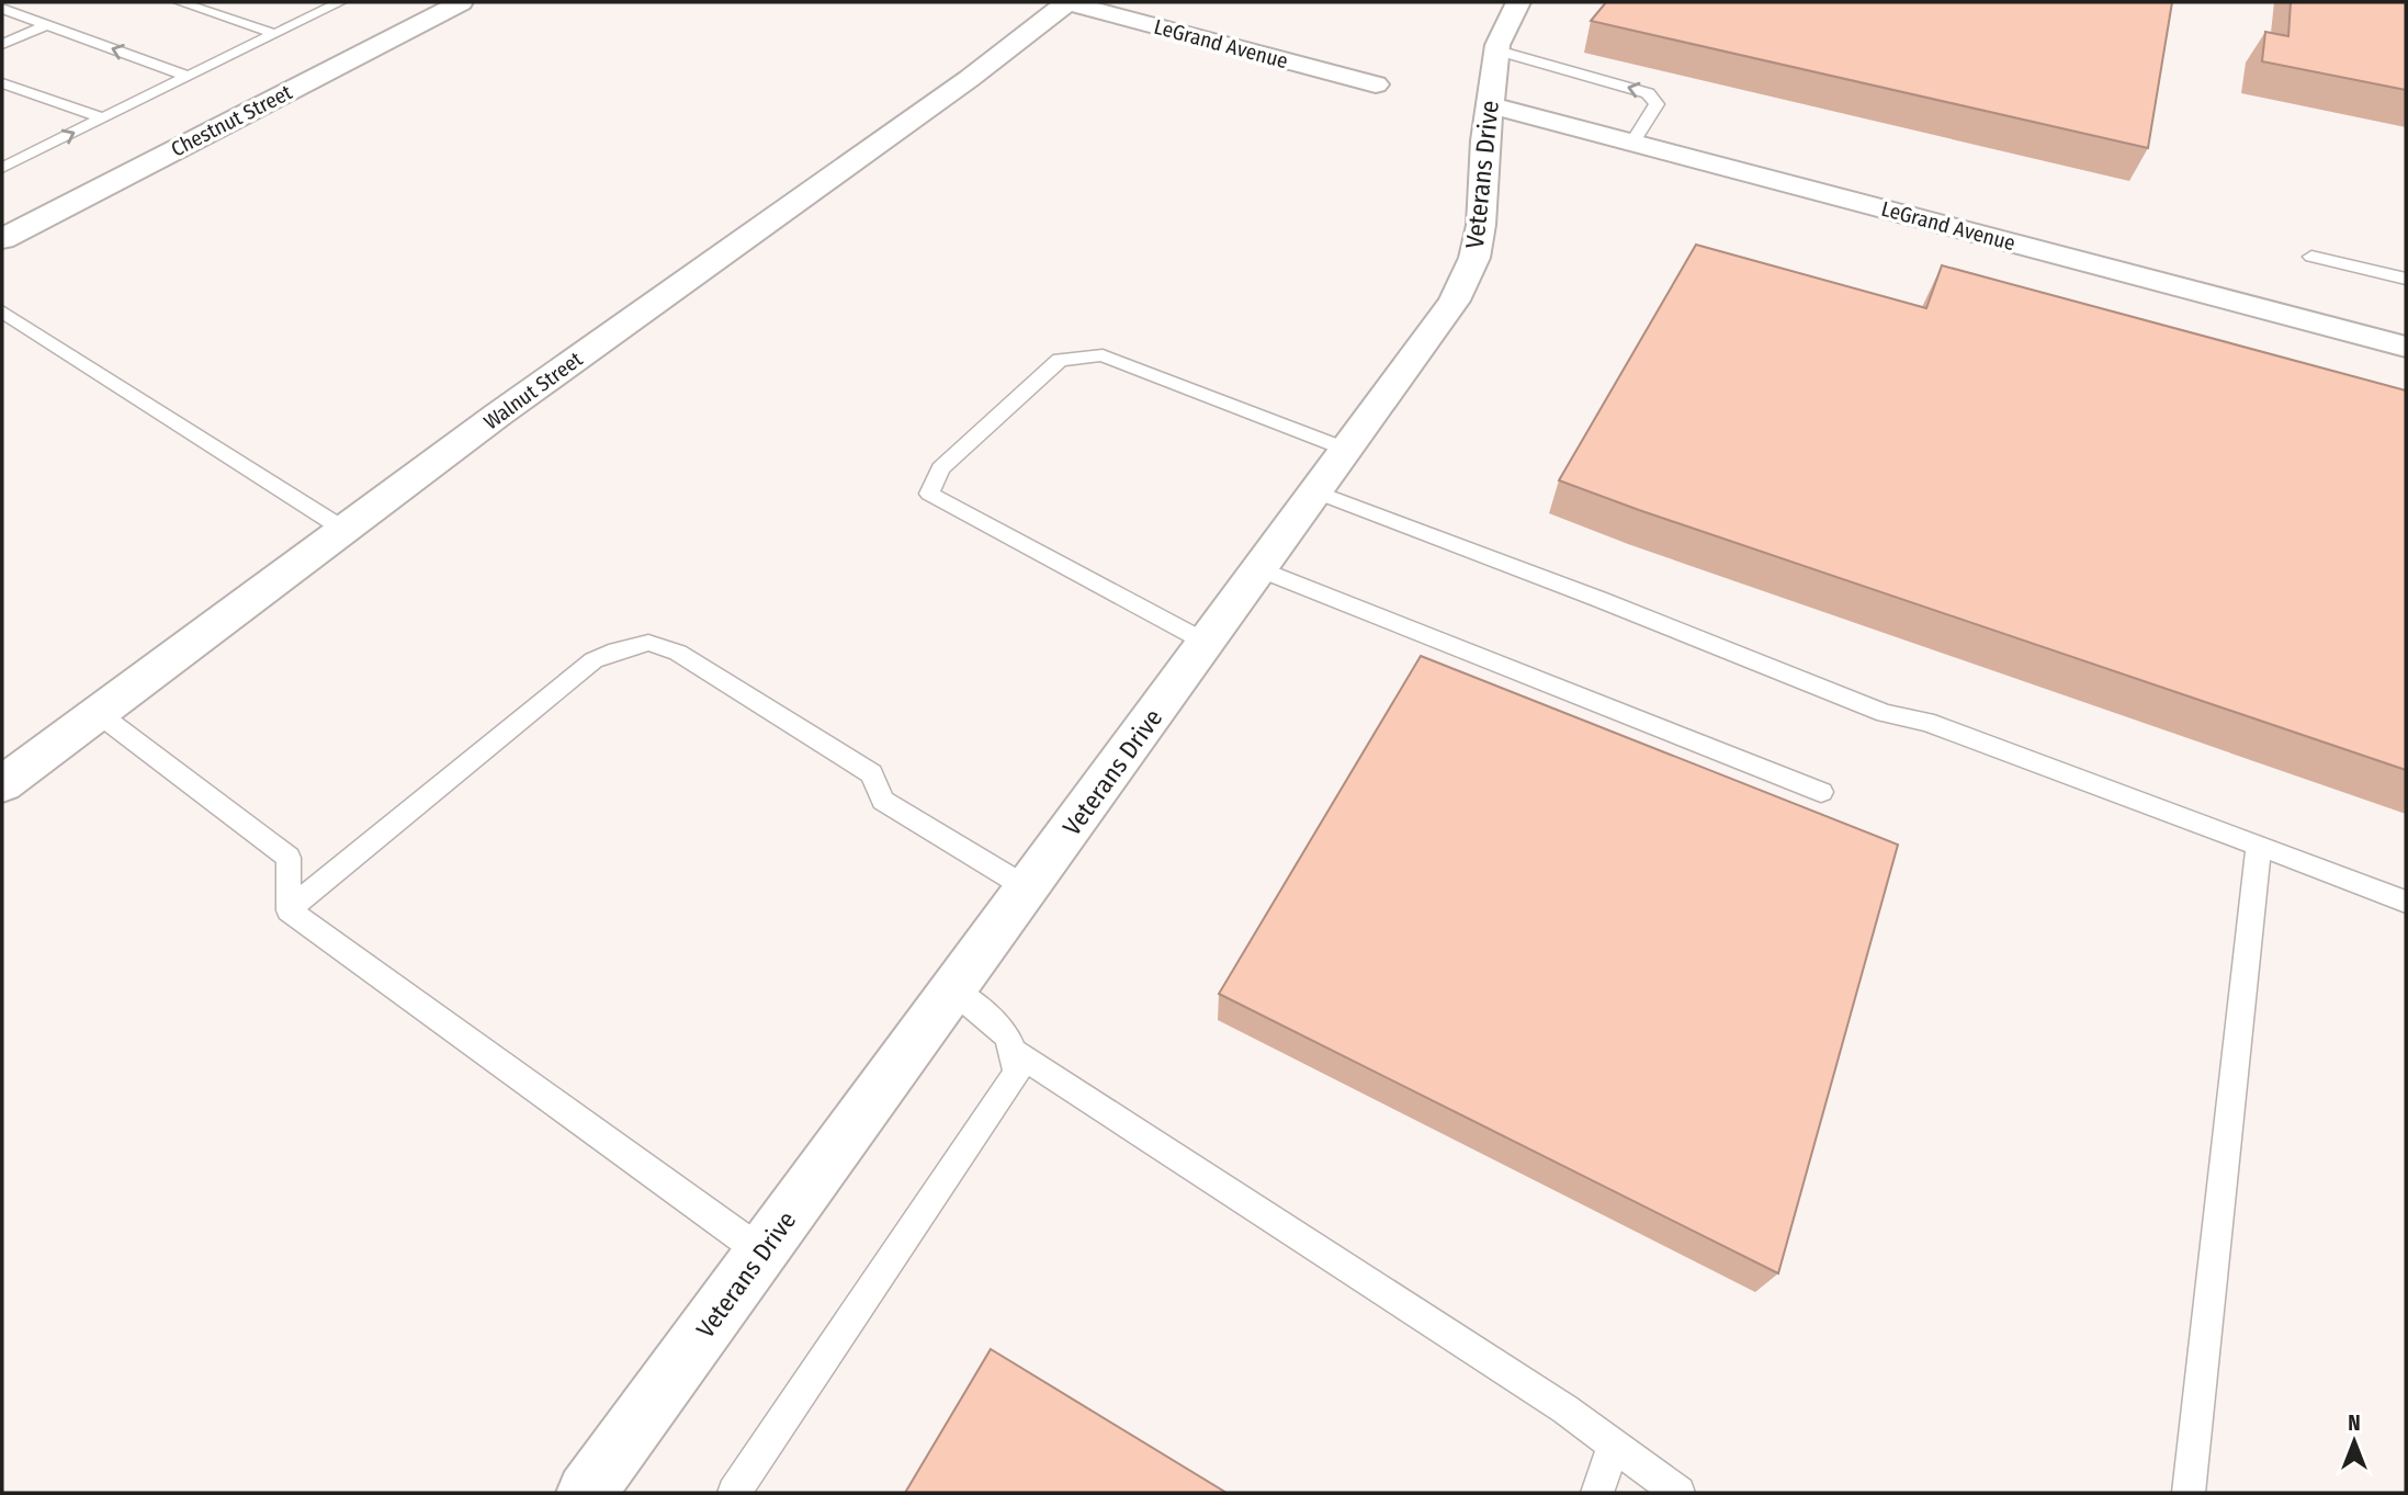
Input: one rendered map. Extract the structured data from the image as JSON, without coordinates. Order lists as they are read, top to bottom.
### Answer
{
  "streets": {
    "street": [
      "LeGrand Avenue",
      "Chestnut Street",
      "Veterans Drive",
      "Walnut Street"
    ]
  },
  "crossings": [
    ["LeGrand Avenue", "Veterans Drive"],
    ["LeGrand Avenue", "Walnut Street"]
  ],
  "north": "top"
}
